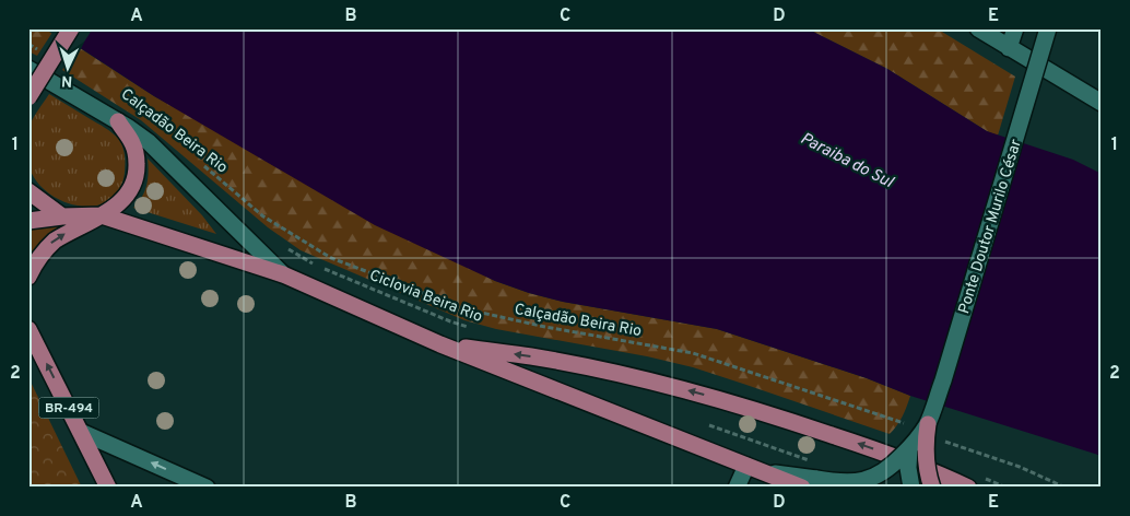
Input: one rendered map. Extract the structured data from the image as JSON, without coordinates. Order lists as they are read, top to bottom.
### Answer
{
  "streets": {
    "main road": ["BR-494"],
    "street": ["Ponte Doutor Murilo César"],
    "path": ["Calçadão Beira Rio", "Ciclovia Beira Rio"]
  },
  "water": ["Paraiba do Sul"],
  "north": "bottom",
  "grid": {
    "columns": [
      "A",
      "B",
      "C",
      "D",
      "E"
    ],
    "rows": ["1", "2"]
  }
}
